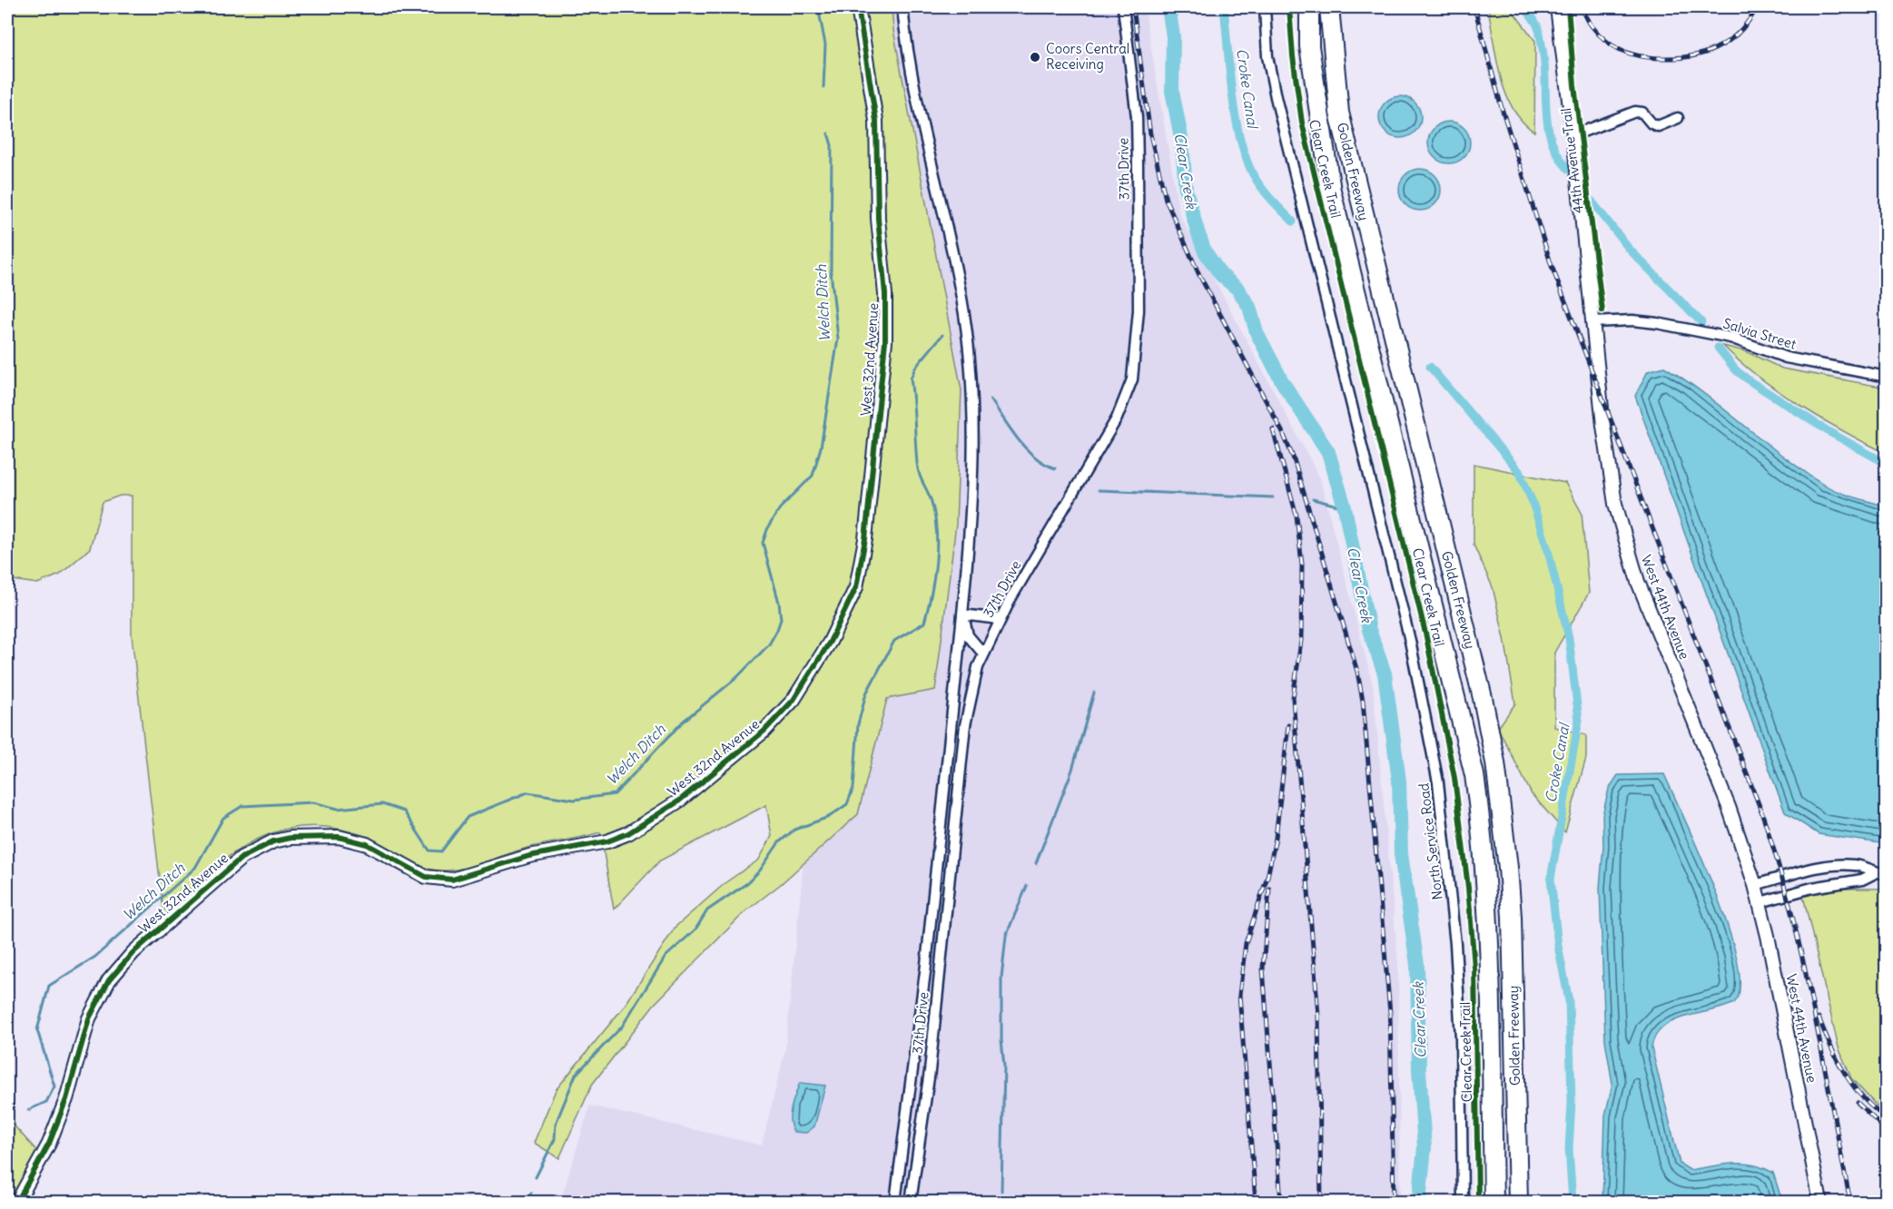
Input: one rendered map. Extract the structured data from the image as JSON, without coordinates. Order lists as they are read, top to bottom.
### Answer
{
  "streets": {
    "highway": ["Golden Freeway"],
    "street": [
      "37th Drive",
      "Salvia Street",
      "West 32nd Avenue",
      "West 44th Avenue",
      "North Service Road"
    ],
    "cycle path": ["44th Avenue Trail", "Clear Creek Trail"]
  },
  "crossings": [
    ["Salvia Street", "West 44th Avenue"]
  ],
  "water": ["Croke Canal", "Clear Creek", "Welch Ditch"],
  "places": ["Coors Central Receiving"]
}
